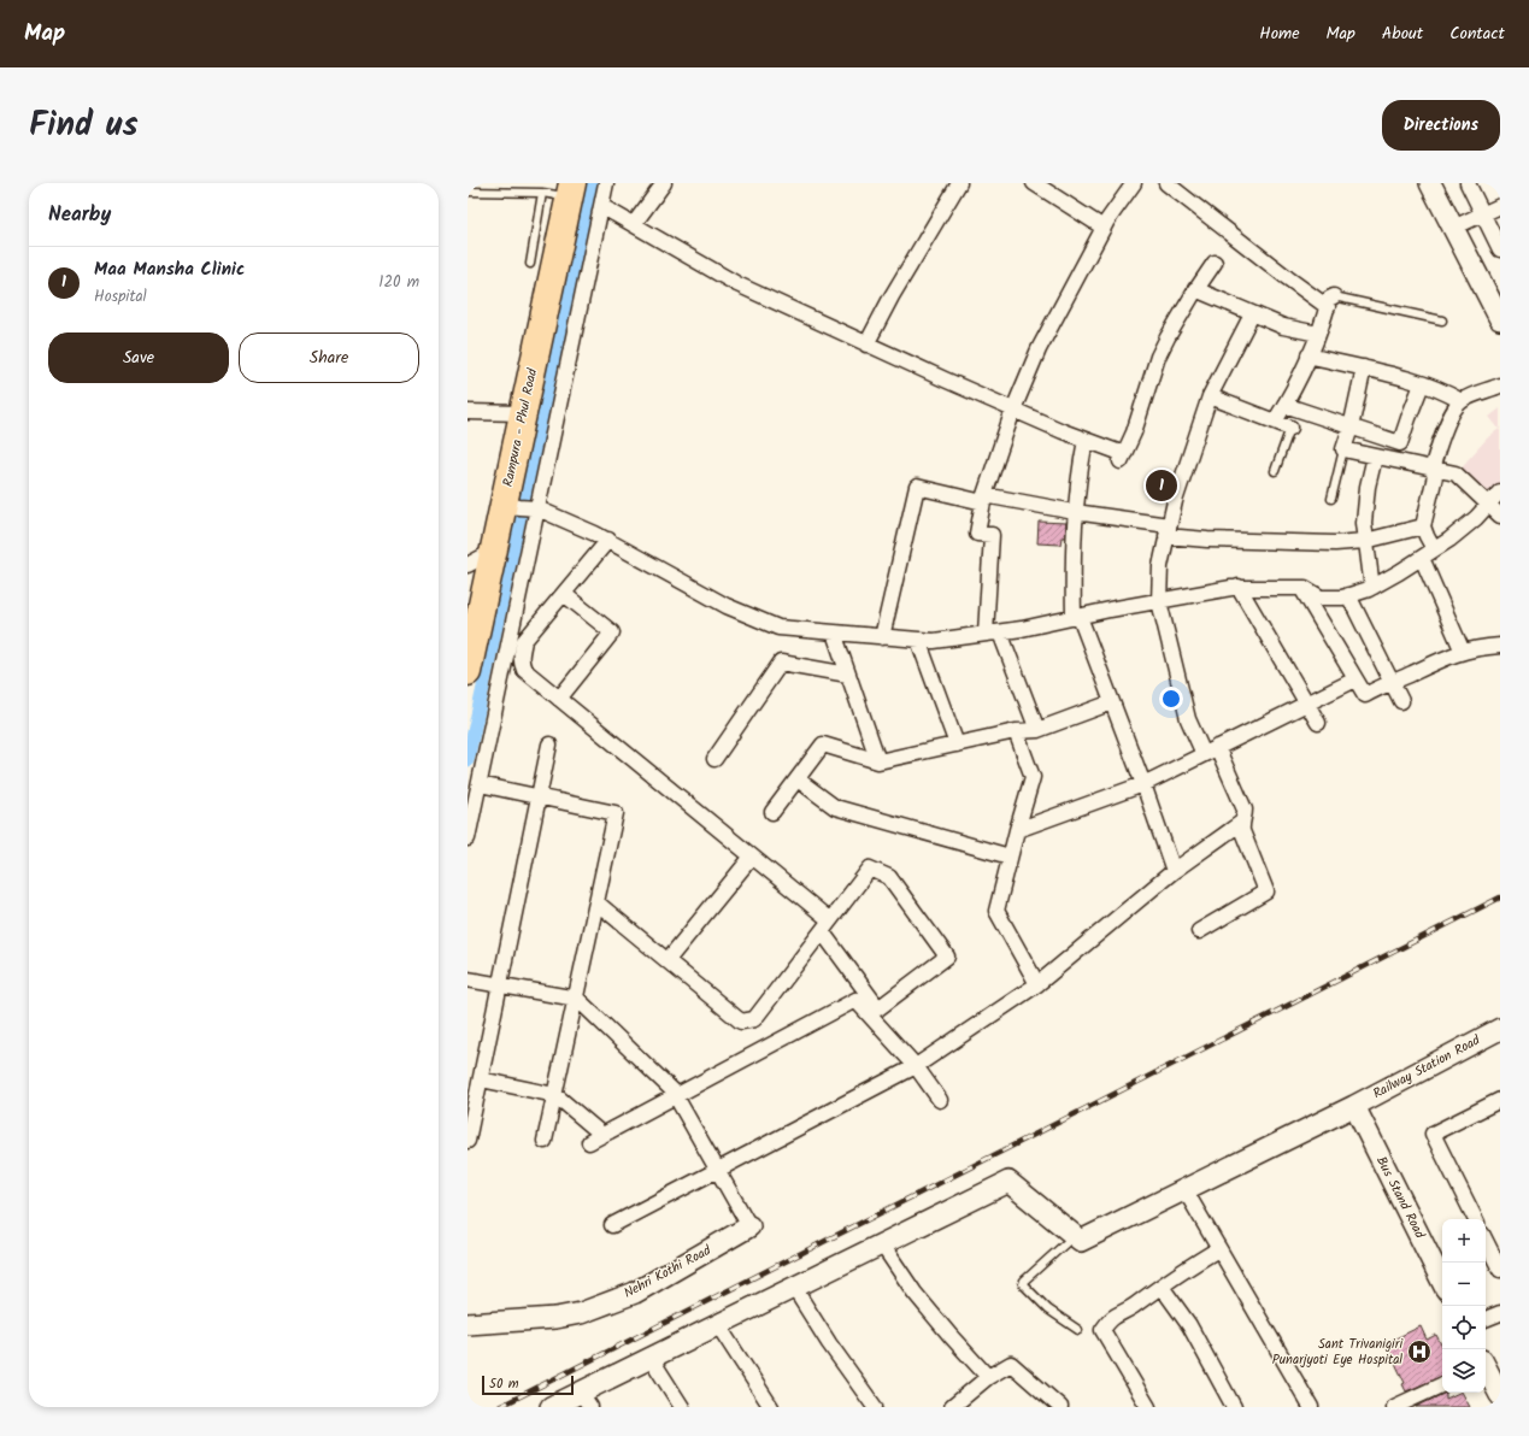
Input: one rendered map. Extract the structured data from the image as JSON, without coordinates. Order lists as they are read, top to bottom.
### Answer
{
  "streets": {
    "highway": ["Rampura - Phul Road"],
    "street": ["Railway Station Road", "Bus Stand Road", "Nehri Kothi Road"]
  },
  "crossings": [
    ["Railway Station Road", "Bus Stand Road"]
  ],
  "places": {
    "hospital": ["Sant Trivanigiri Punarjyoti Eye Hospital"]
  },
  "scale_bar": "50 m",
  "page": {
    "header": "Map",
    "nav": [
      "Home",
      "Map",
      "About",
      "Contact"
    ],
    "title": "Find us",
    "buttons": [
      "Directions",
      ["Save", "Share"]
    ],
    "heading": "Nearby",
    "list": [
      {
        "mark": "1",
        "name": "Maa Mansha Clinic",
        "note": "Hospital",
        "value": "120 m"
      }
    ],
    "pins": "1",
    "map_buttons": ["+", "−"],
    "scale": "50 m"
  }
}
